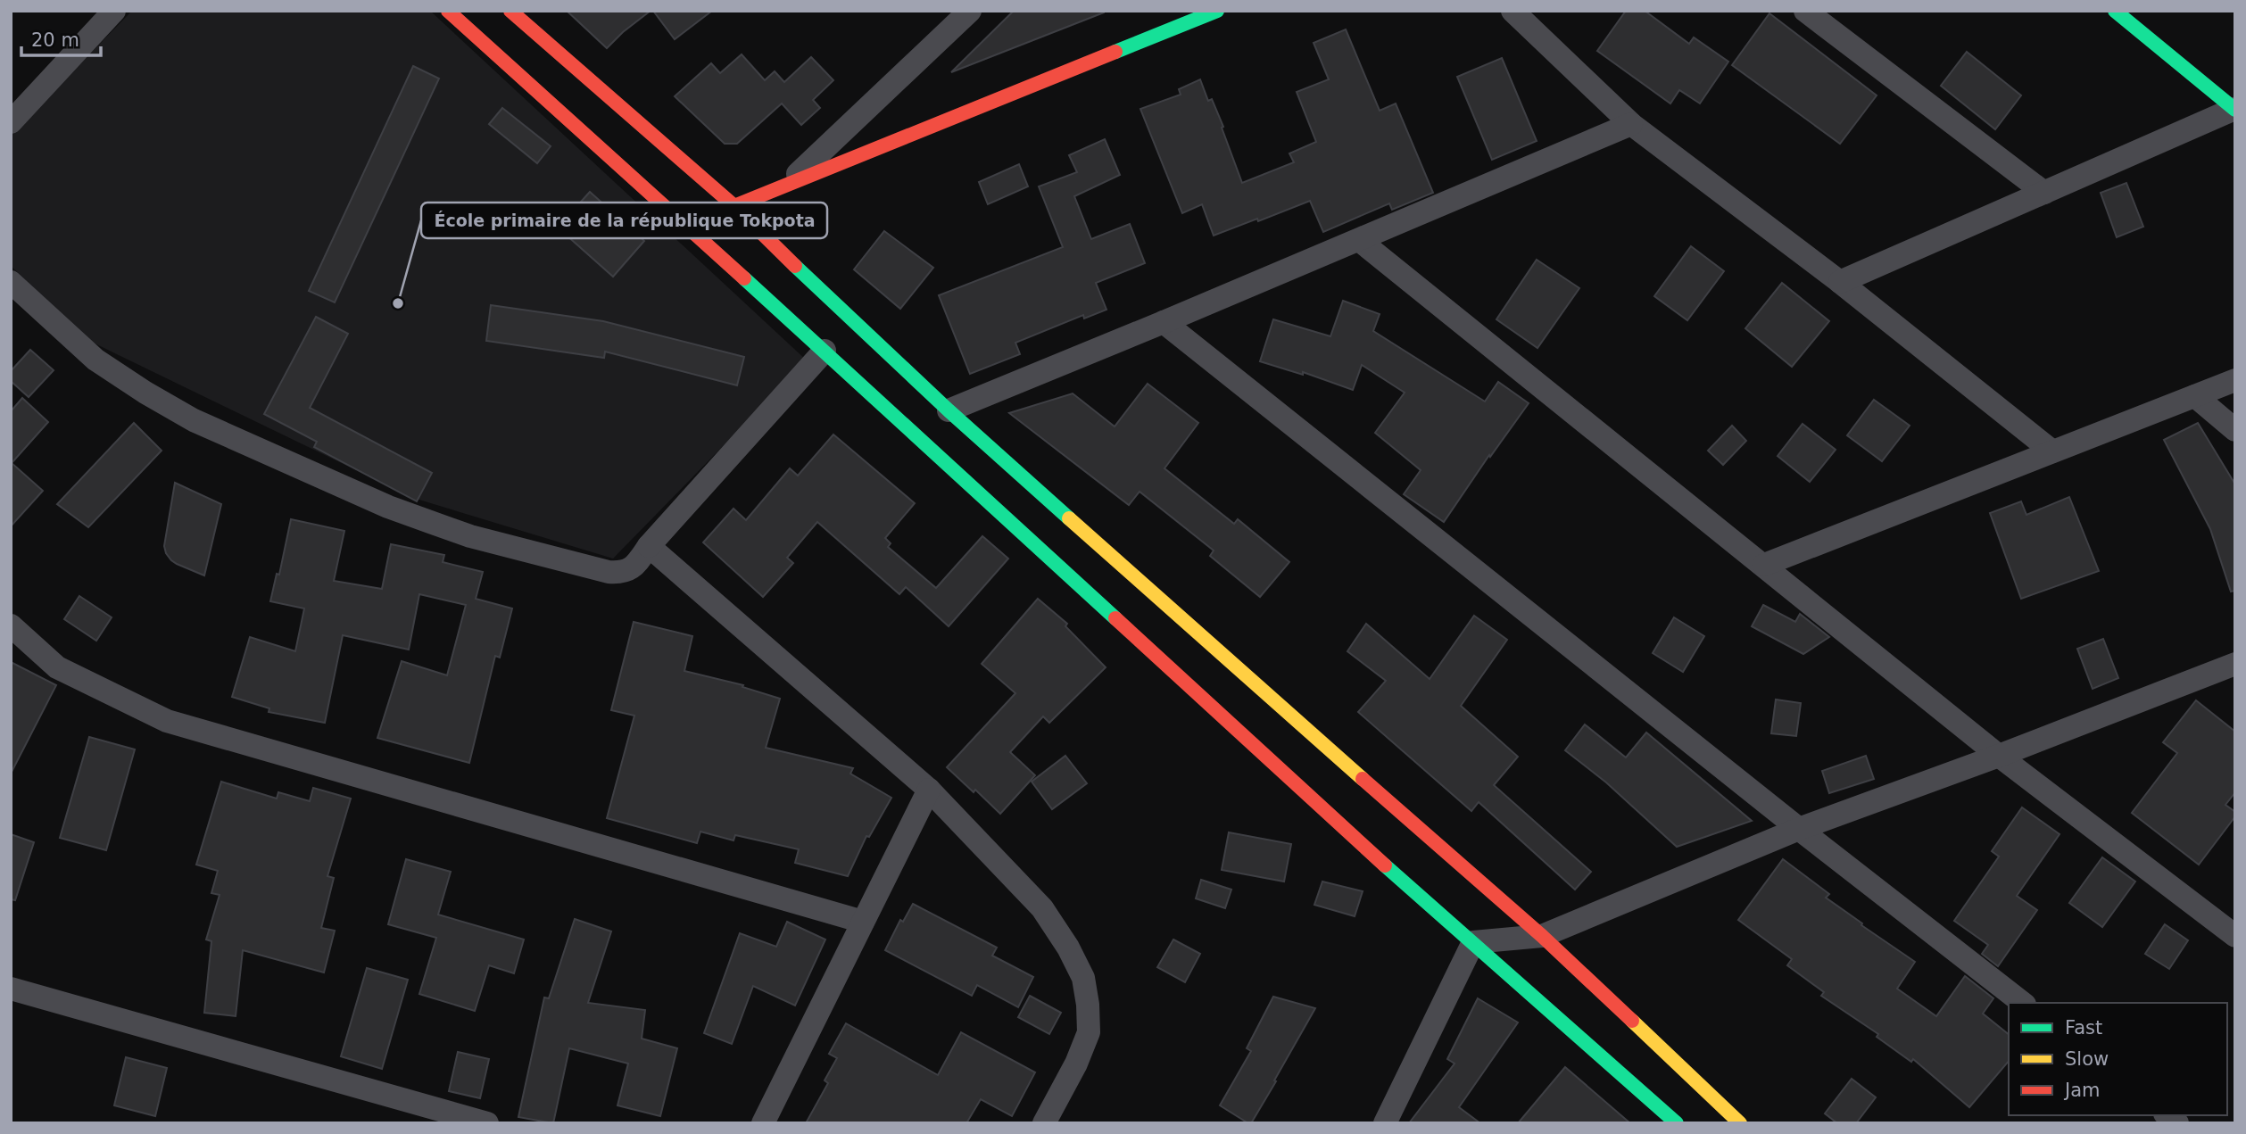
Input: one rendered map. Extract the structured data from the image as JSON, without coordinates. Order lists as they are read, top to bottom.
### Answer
{
  "places": ["École primaire de la république Tokpota"],
  "legend": ["Fast", "Slow", "Jam"],
  "scale_bar": "20 m"
}
